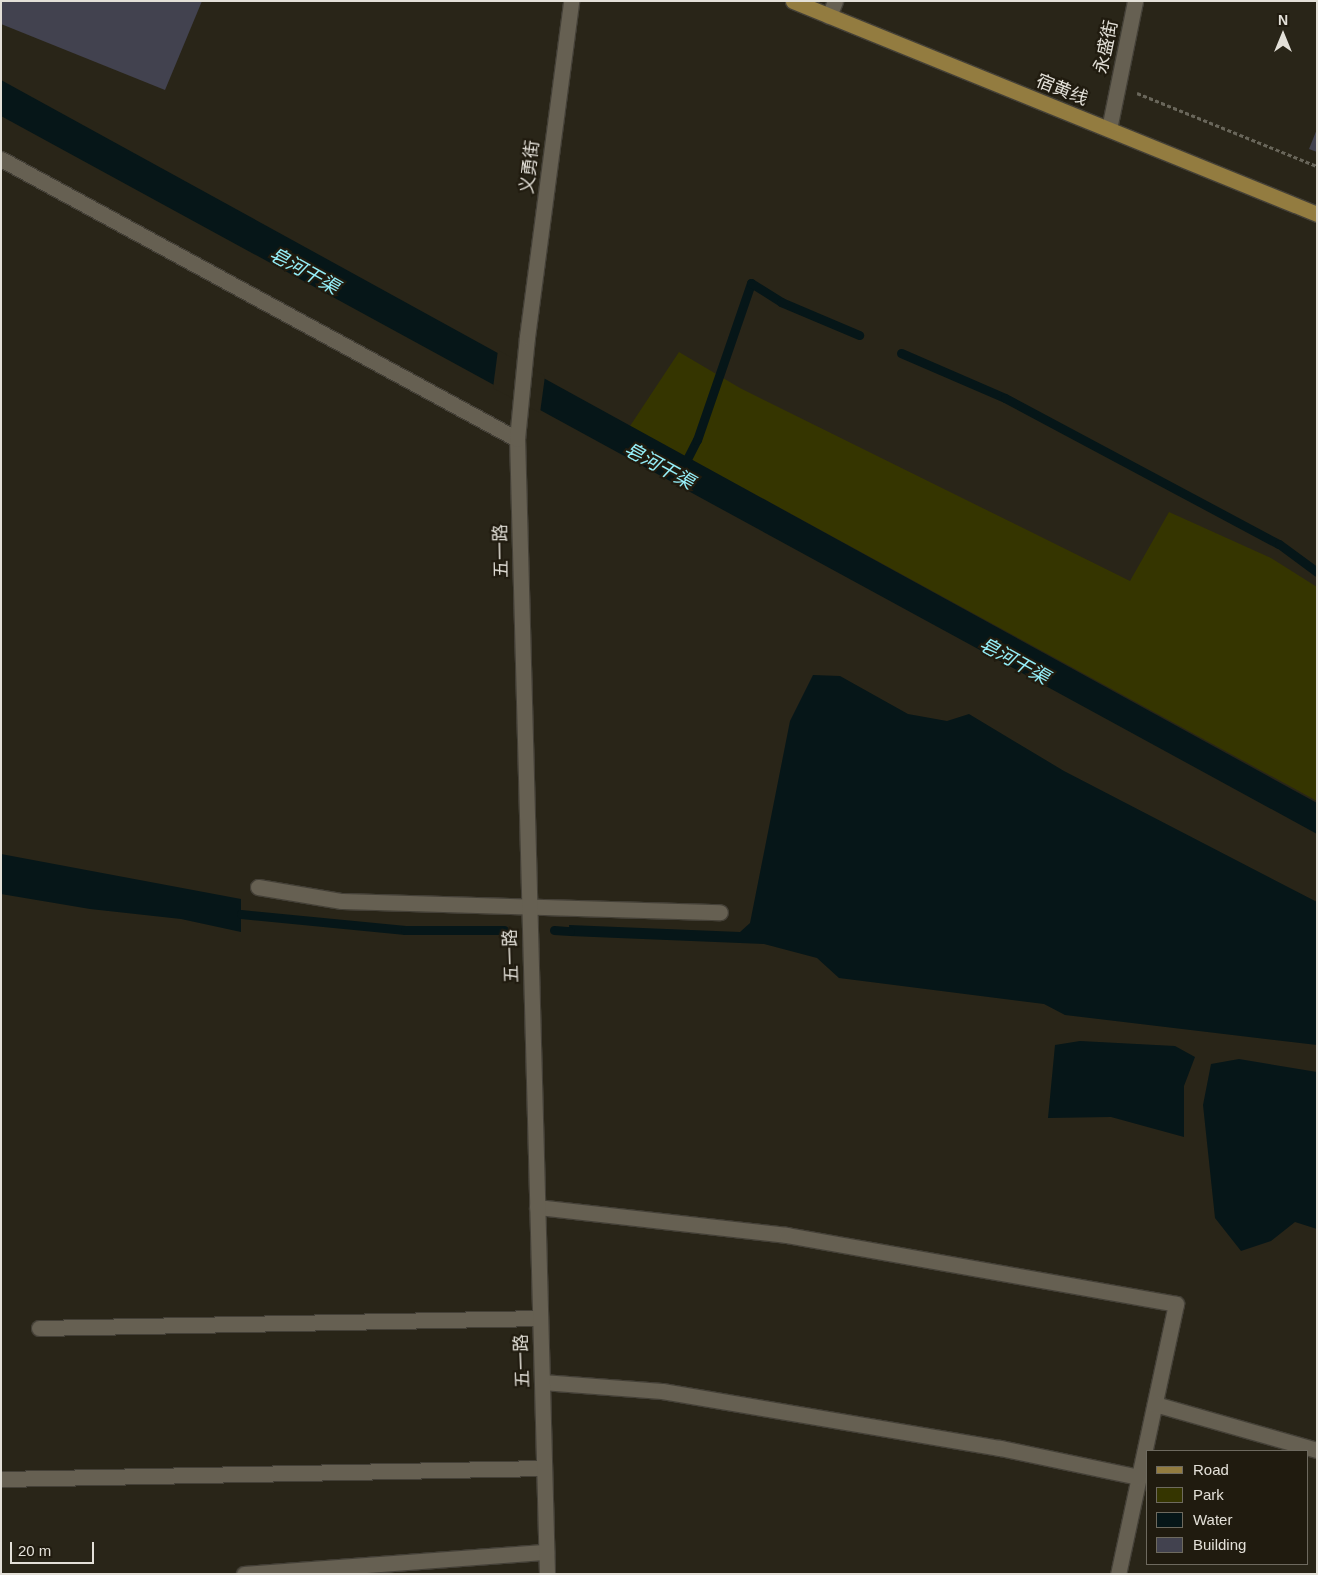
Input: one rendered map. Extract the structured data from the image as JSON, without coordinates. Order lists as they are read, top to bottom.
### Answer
{
  "streets": {
    "main road": ["宿黄线"],
    "street": ["永盛街", "义勇街", "五一路"]
  },
  "crossings": [
    ["永盛街", "宿黄线"],
    ["义勇街", "五一路"]
  ],
  "water": ["皂河干渠"],
  "legend": [
    "Road",
    "Park",
    "Water",
    "Building"
  ],
  "scale_bar": "20 m",
  "north": "top"
}
